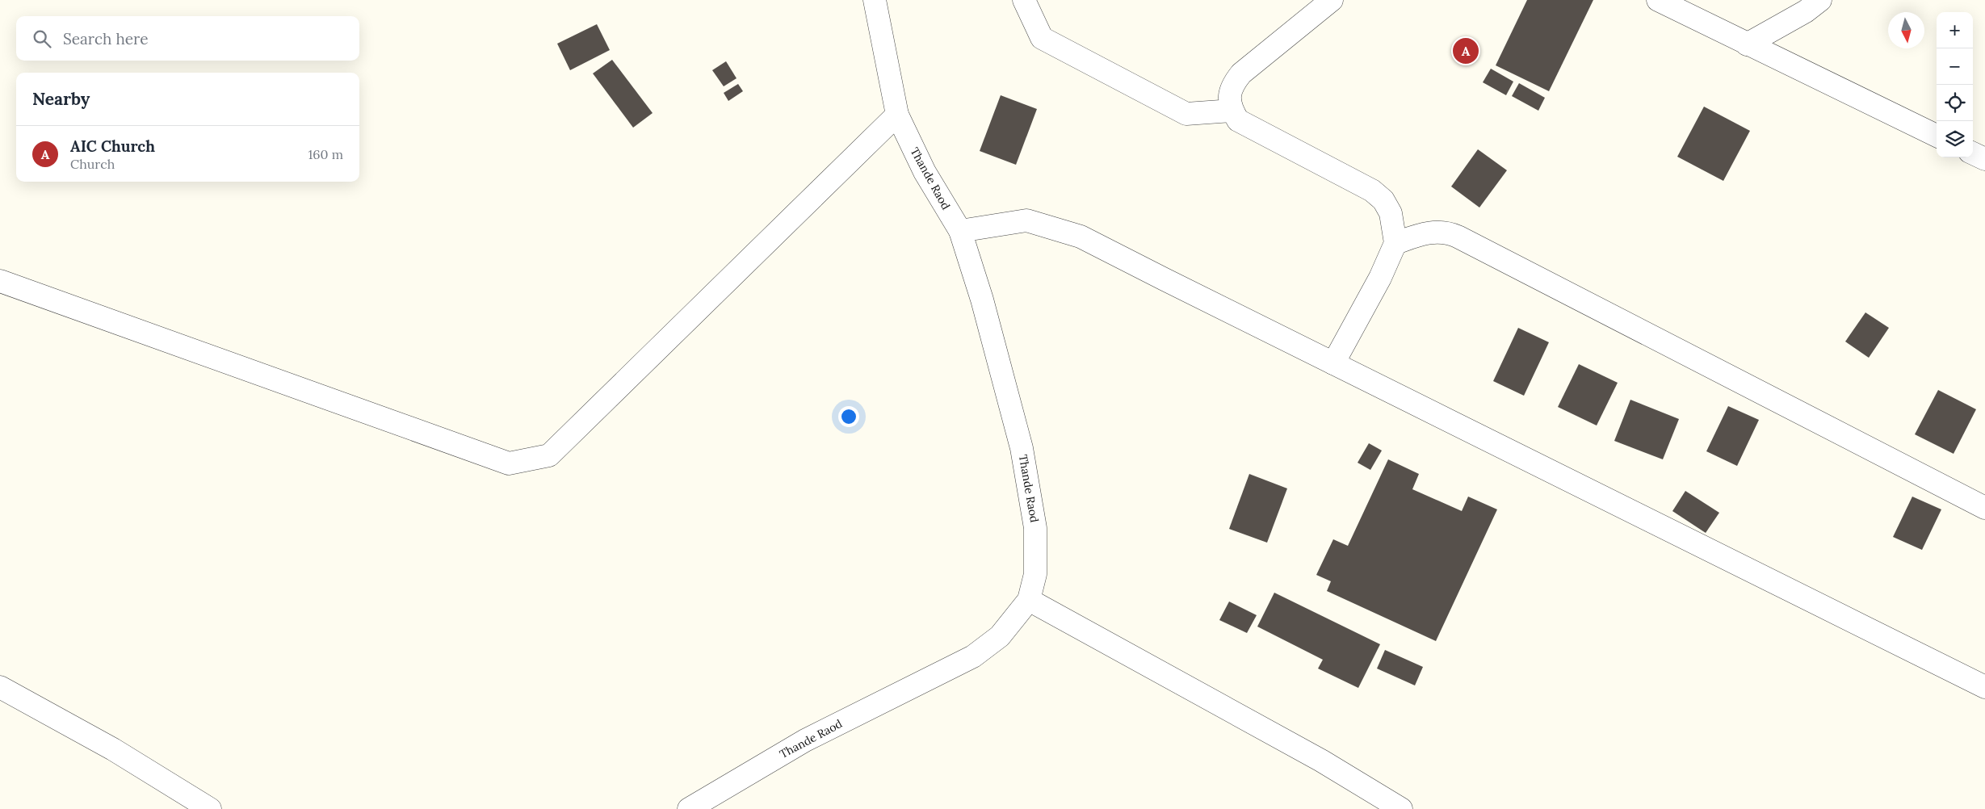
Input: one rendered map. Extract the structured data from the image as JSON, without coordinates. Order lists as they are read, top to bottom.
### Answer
{
  "streets": {
    "street": ["Thande Raod"]
  },
  "north": "bottom",
  "page": {
    "map_buttons": ["+", "−"],
    "search": "Search here",
    "pins": "A",
    "heading": "Nearby",
    "list": [
      {
        "mark": "A",
        "name": "AIC Church",
        "note": "Church",
        "value": "160 m"
      }
    ]
  }
}
